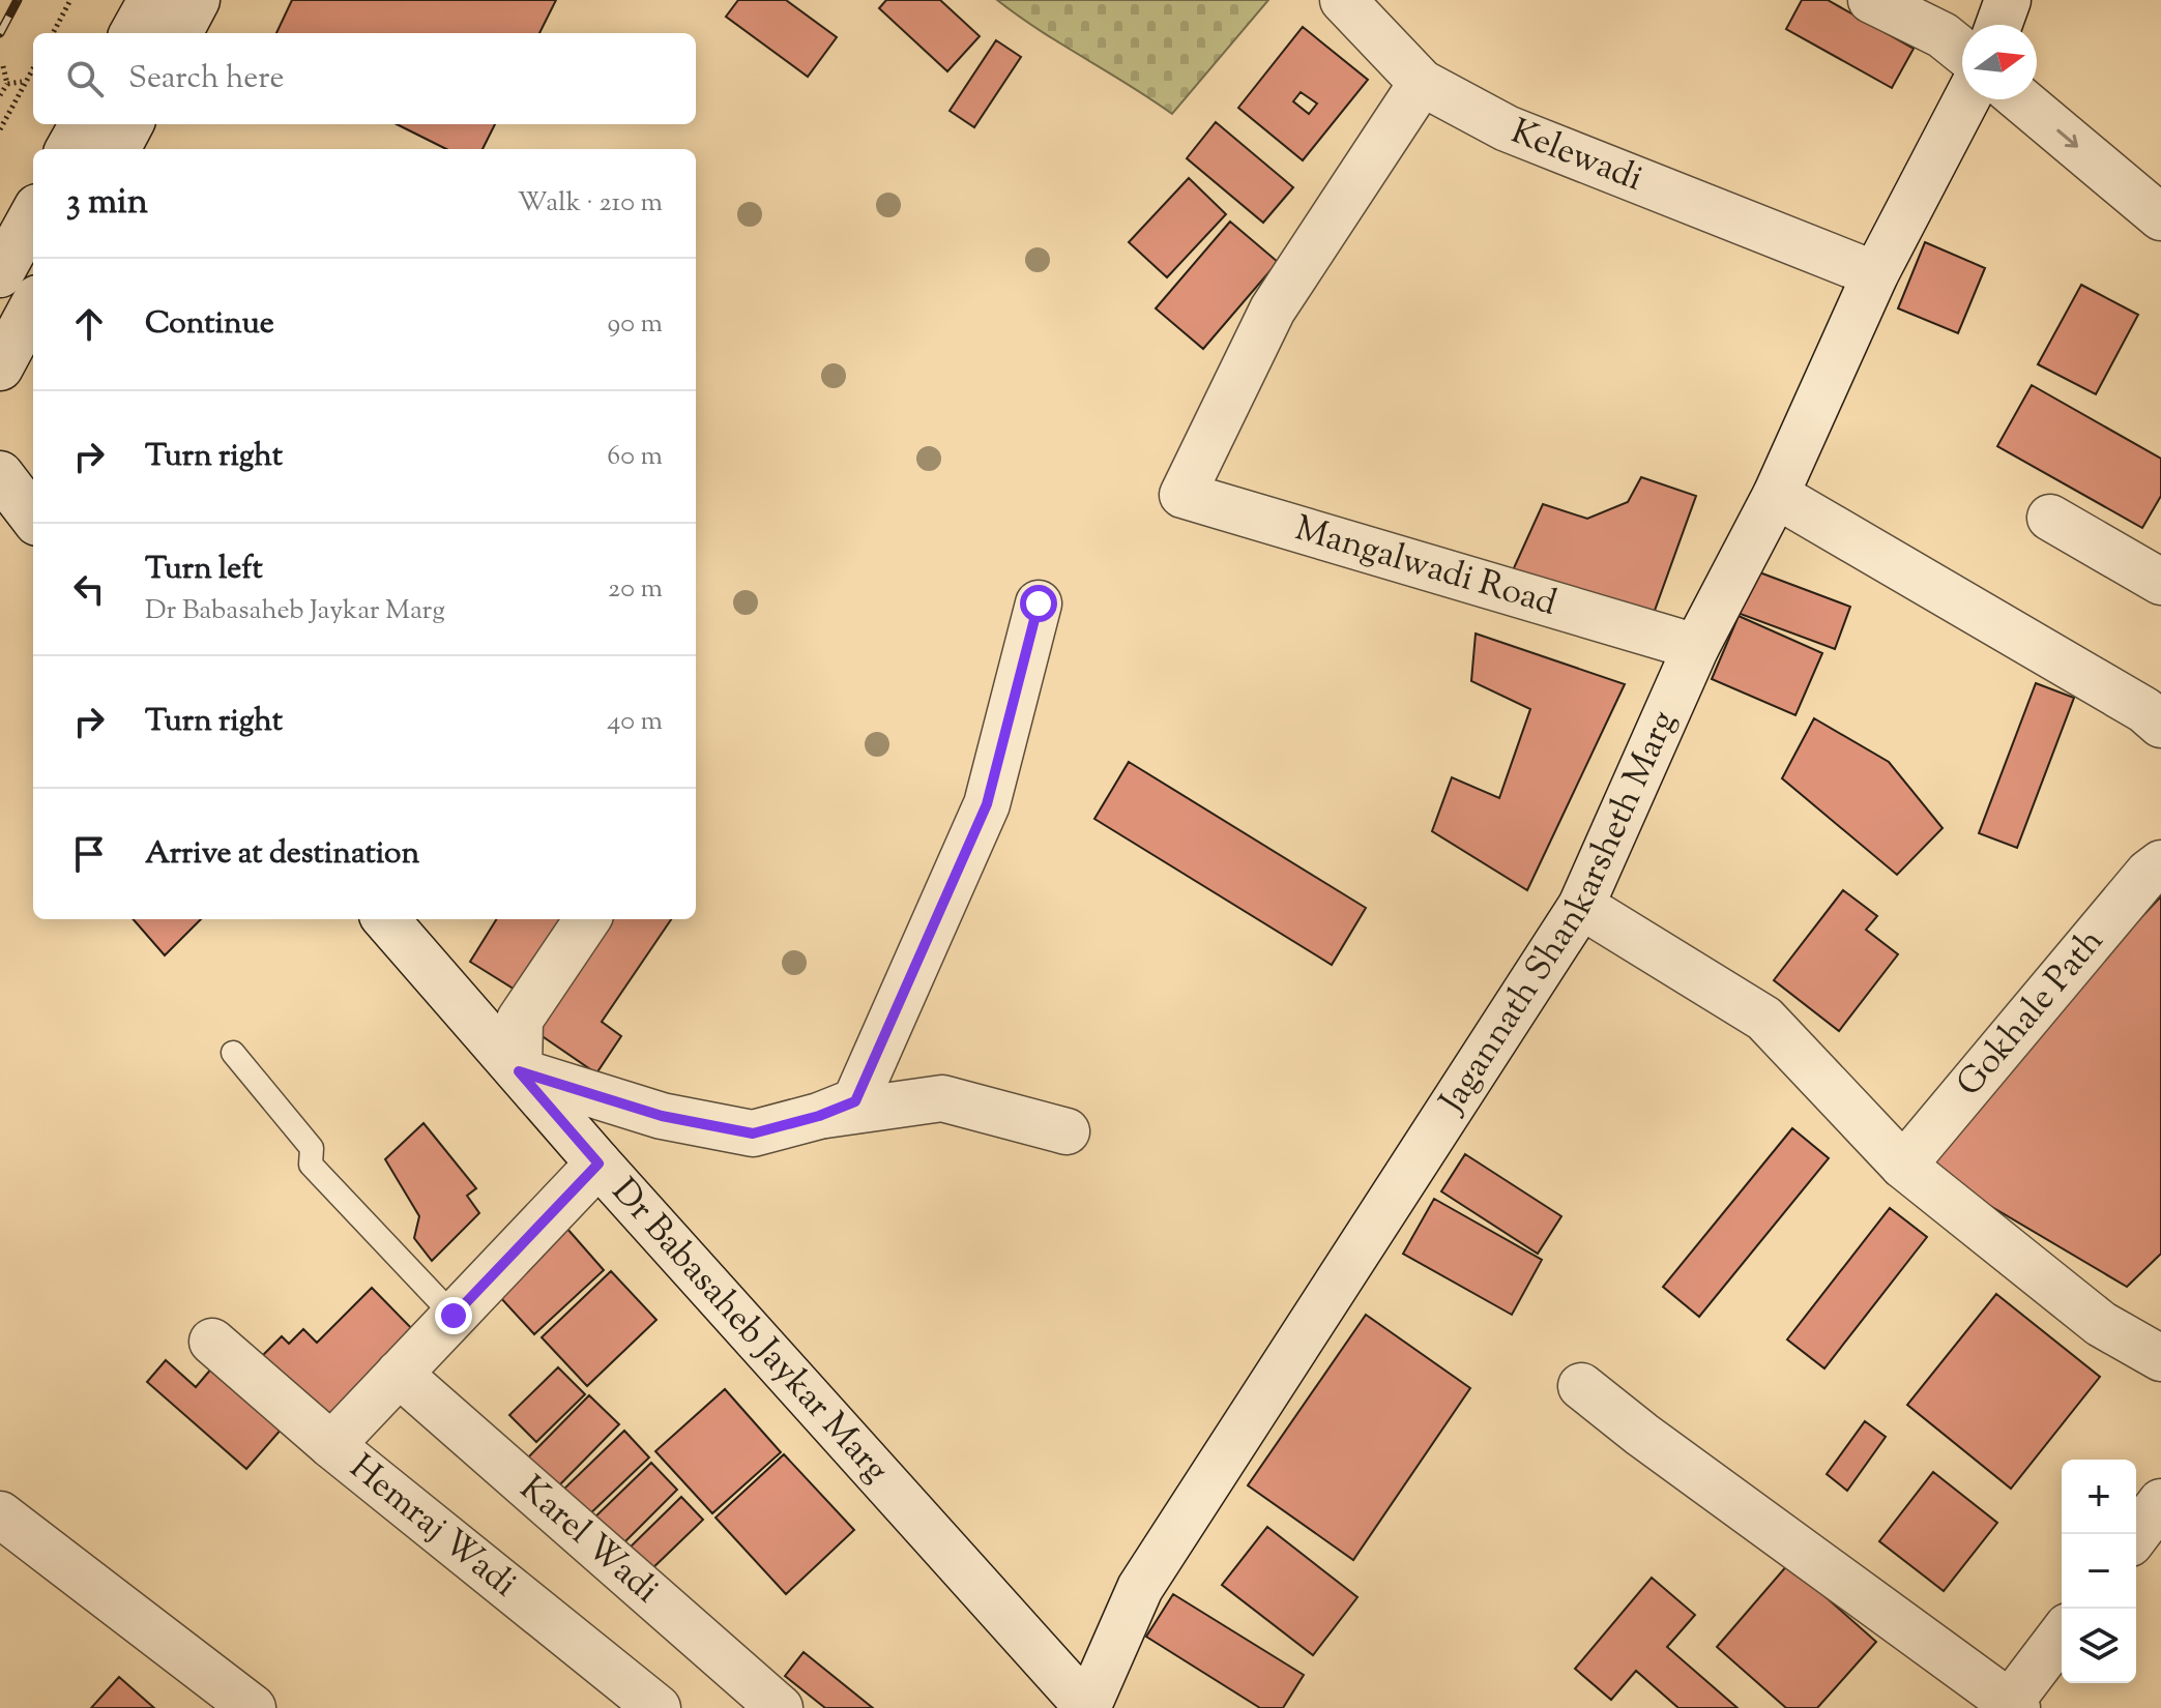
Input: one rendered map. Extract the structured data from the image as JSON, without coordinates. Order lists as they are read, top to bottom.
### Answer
{
  "streets": {
    "street": [
      "Kelewadi",
      "Mangalwadi Road",
      "Jagannath Shankarsheth Marg",
      "Gokhale Path",
      "Dr Babasaheb Jaykar Marg",
      "Hemraj Wadi",
      "Karel Wadi"
    ]
  },
  "crossings": [
    ["Kelewadi", "Mangalwadi Road"],
    ["Kelewadi", "Jagannath Shankarsheth Marg"],
    ["Mangalwadi Road", "Jagannath Shankarsheth Marg"],
    ["Jagannath Shankarsheth Marg", "Dr Babasaheb Jaykar Marg"]
  ],
  "north": "right",
  "page": {
    "search": "Search here",
    "heading": ["3 min", "Walk · 210 m"],
    "list": [
      ["Continue", "90 m"],
      ["Turn right", "60 m"],
      ["Turn left", "Dr Babasaheb Jaykar Marg", "20 m"],
      ["Turn right", "40 m"],
      "Arrive at destination"
    ],
    "map_buttons": ["+", "−"]
  }
}
